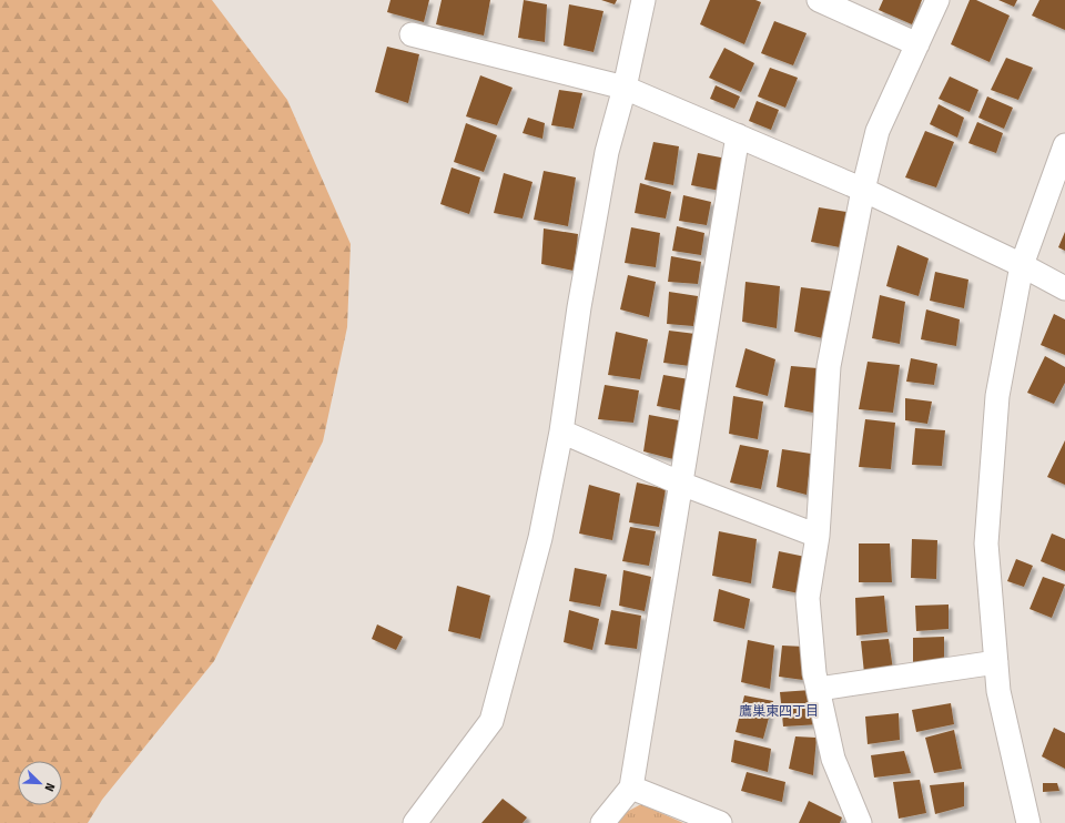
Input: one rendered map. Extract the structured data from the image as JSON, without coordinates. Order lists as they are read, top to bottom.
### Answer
{
  "districts": ["鷹巣東四丁目"],
  "north": "bottom right"
}
